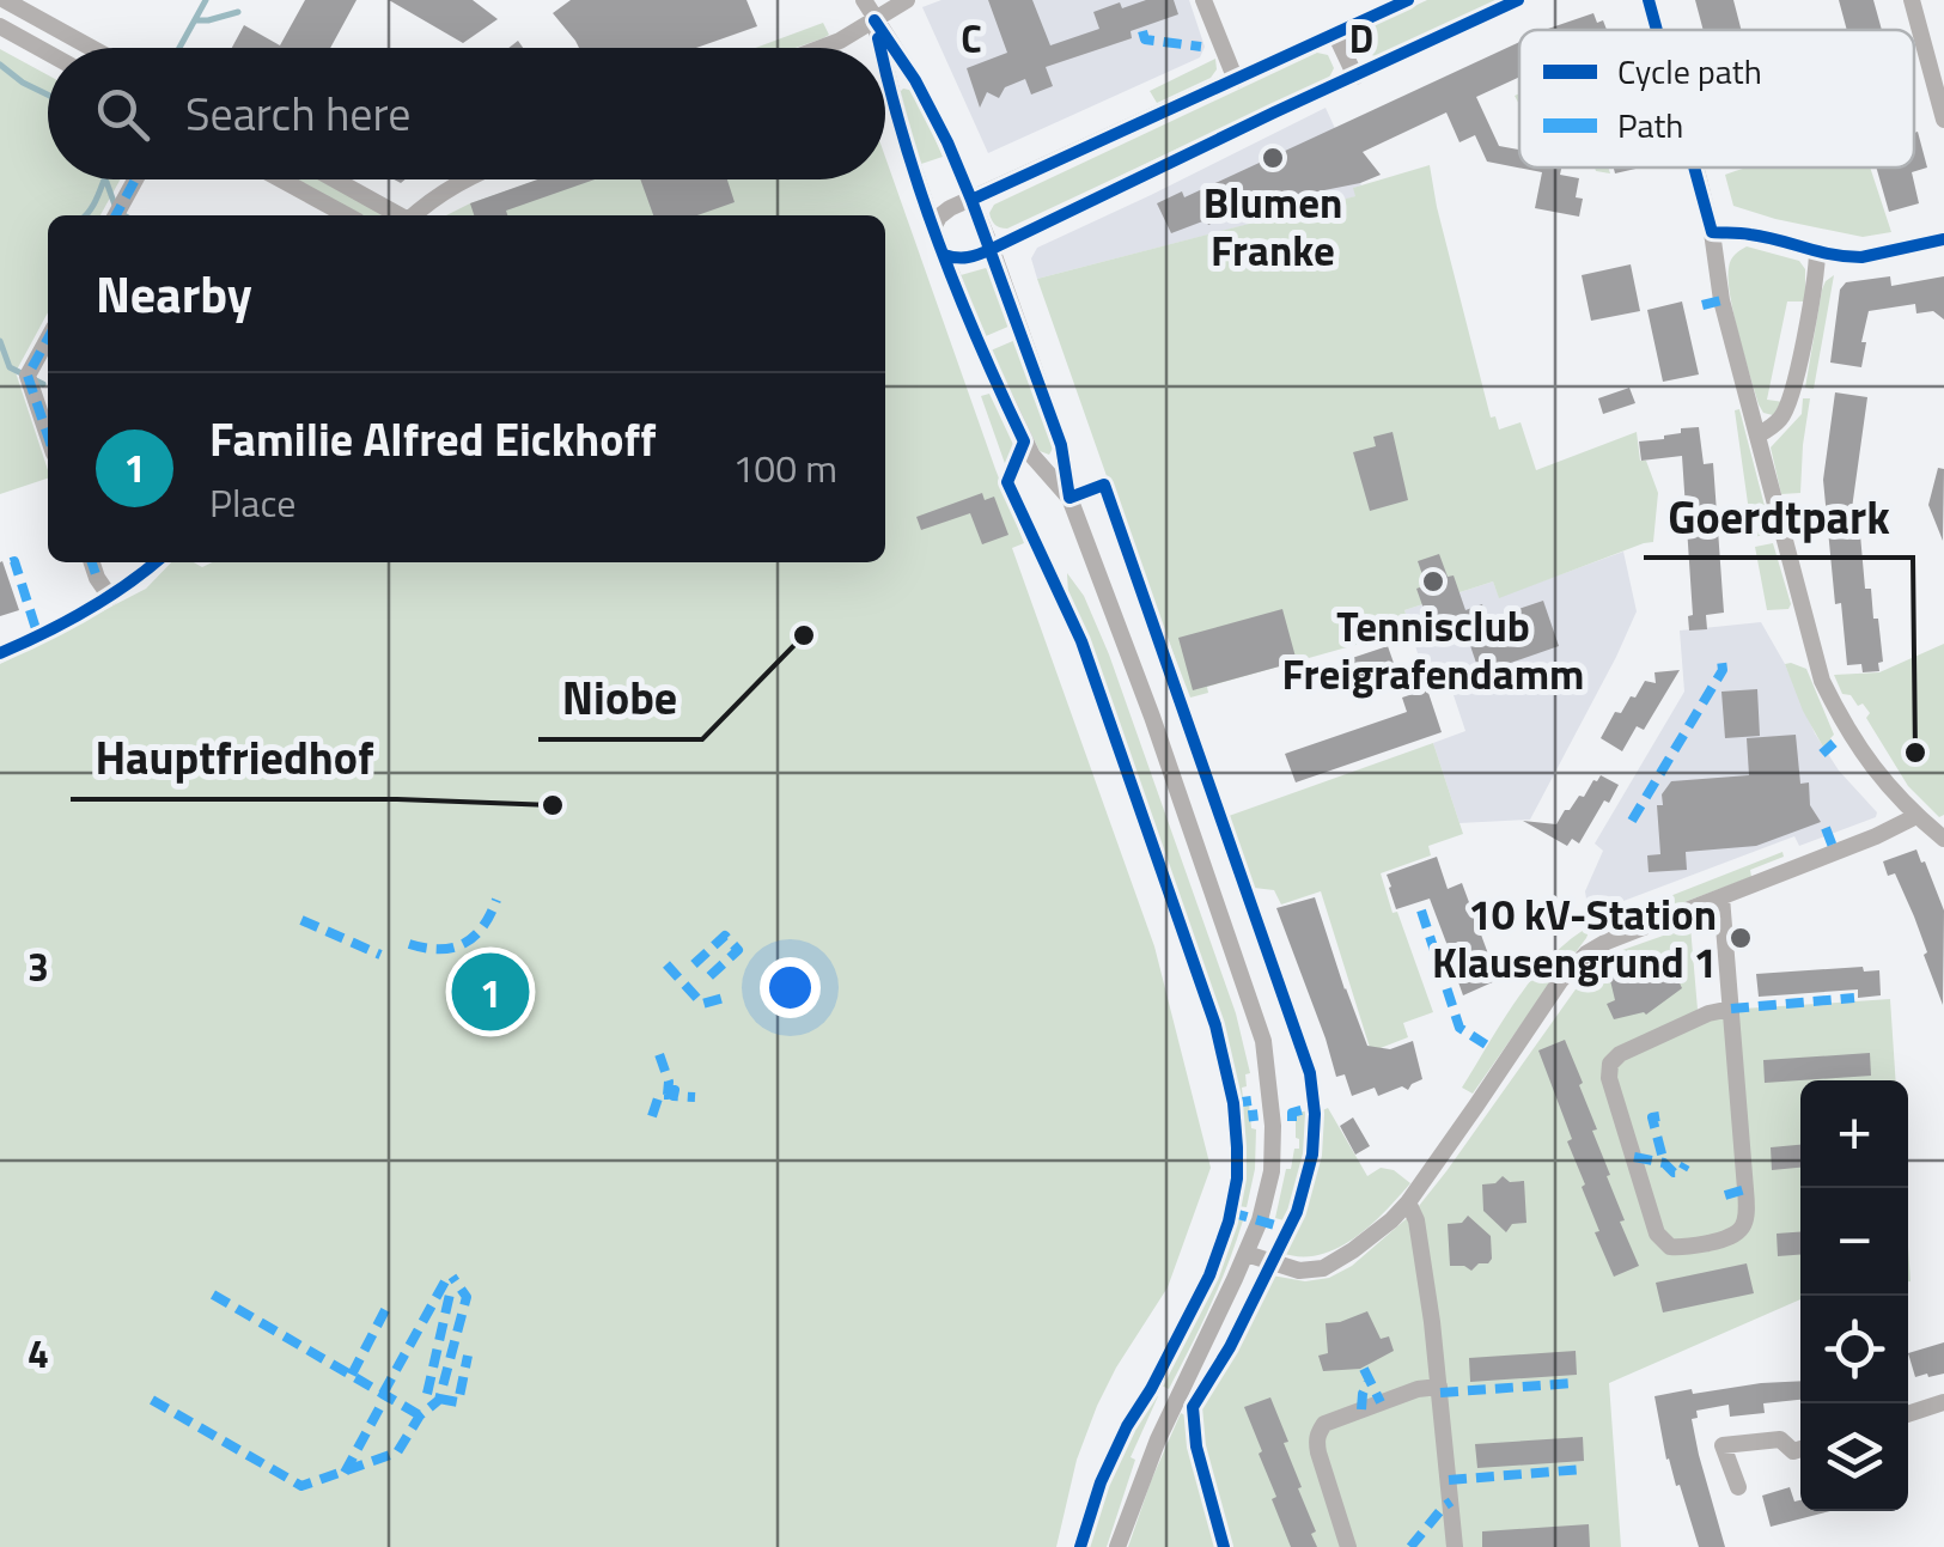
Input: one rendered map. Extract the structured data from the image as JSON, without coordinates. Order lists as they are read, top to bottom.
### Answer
{
  "places": [
    "Blumen Franke",
    "Tennisclub Freigrafendamm",
    "Niobe",
    "Goerdtpark",
    "Hauptfriedhof",
    "10 kV-Station Klausengrund 1"
  ],
  "legend": ["Cycle path", "Path"],
  "page": {
    "search": "Search here",
    "heading": "Nearby",
    "list": [
      {
        "mark": "1",
        "name": "Familie Alfred Eickhoff",
        "note": "Place",
        "value": "100 m"
      }
    ],
    "pins": "1",
    "map_buttons": ["+", "−"]
  },
  "grid": {
    "columns": ["C", "D"],
    "rows": ["3", "4"]
  }
}
